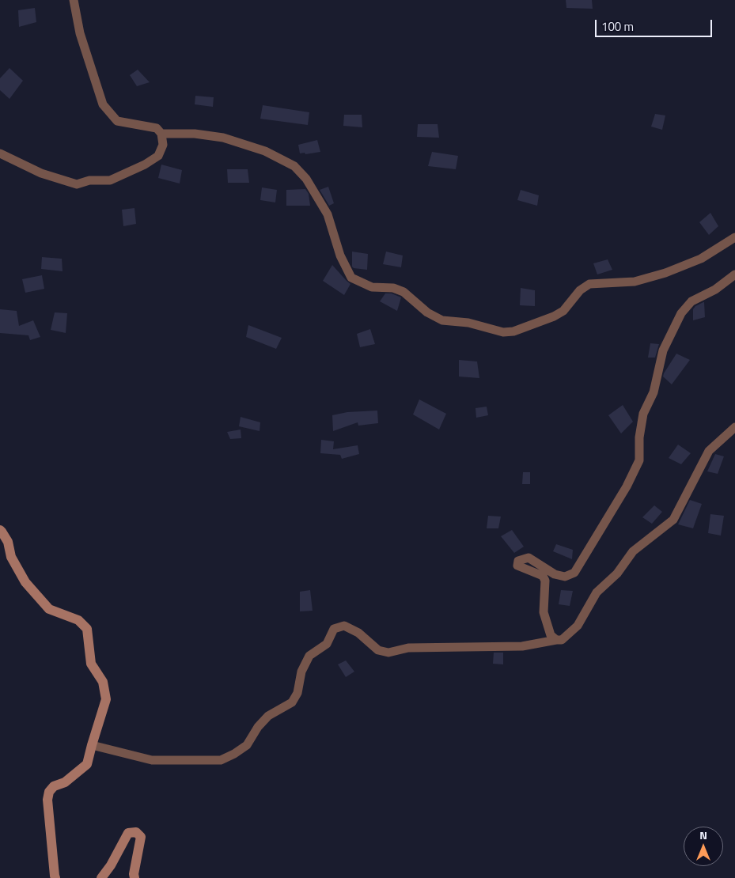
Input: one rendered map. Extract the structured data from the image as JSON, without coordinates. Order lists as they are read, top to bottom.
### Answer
{
  "scale_bar": "100 m",
  "north": "top"
}
